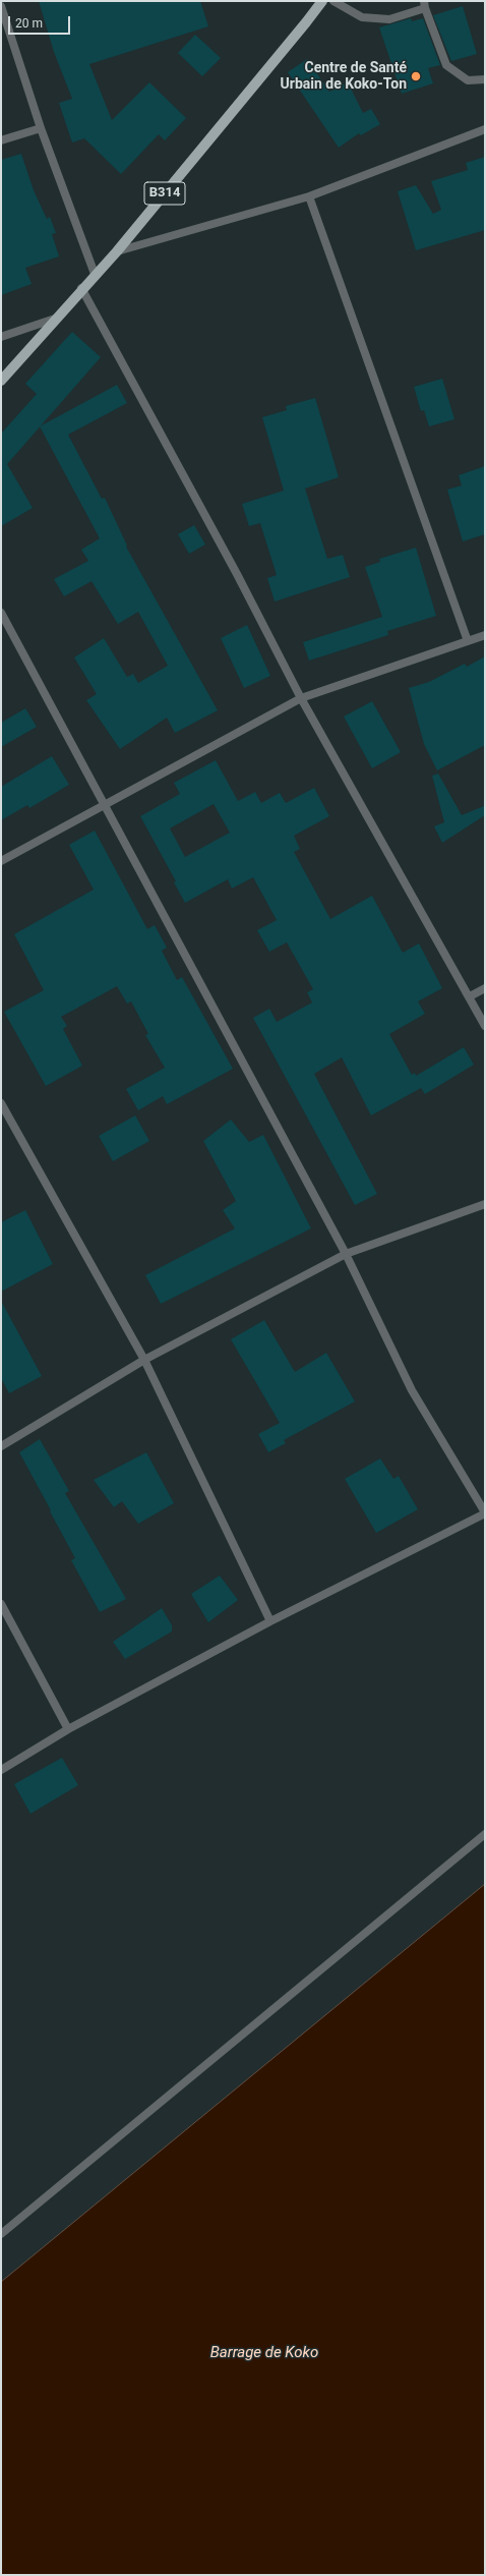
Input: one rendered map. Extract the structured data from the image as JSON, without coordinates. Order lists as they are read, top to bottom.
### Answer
{
  "streets": {
    "main road": ["B314"]
  },
  "water": ["Barrage de Koko"],
  "places": ["Centre de Santé Urbain de Koko-Ton"],
  "scale_bar": "20 m"
}
